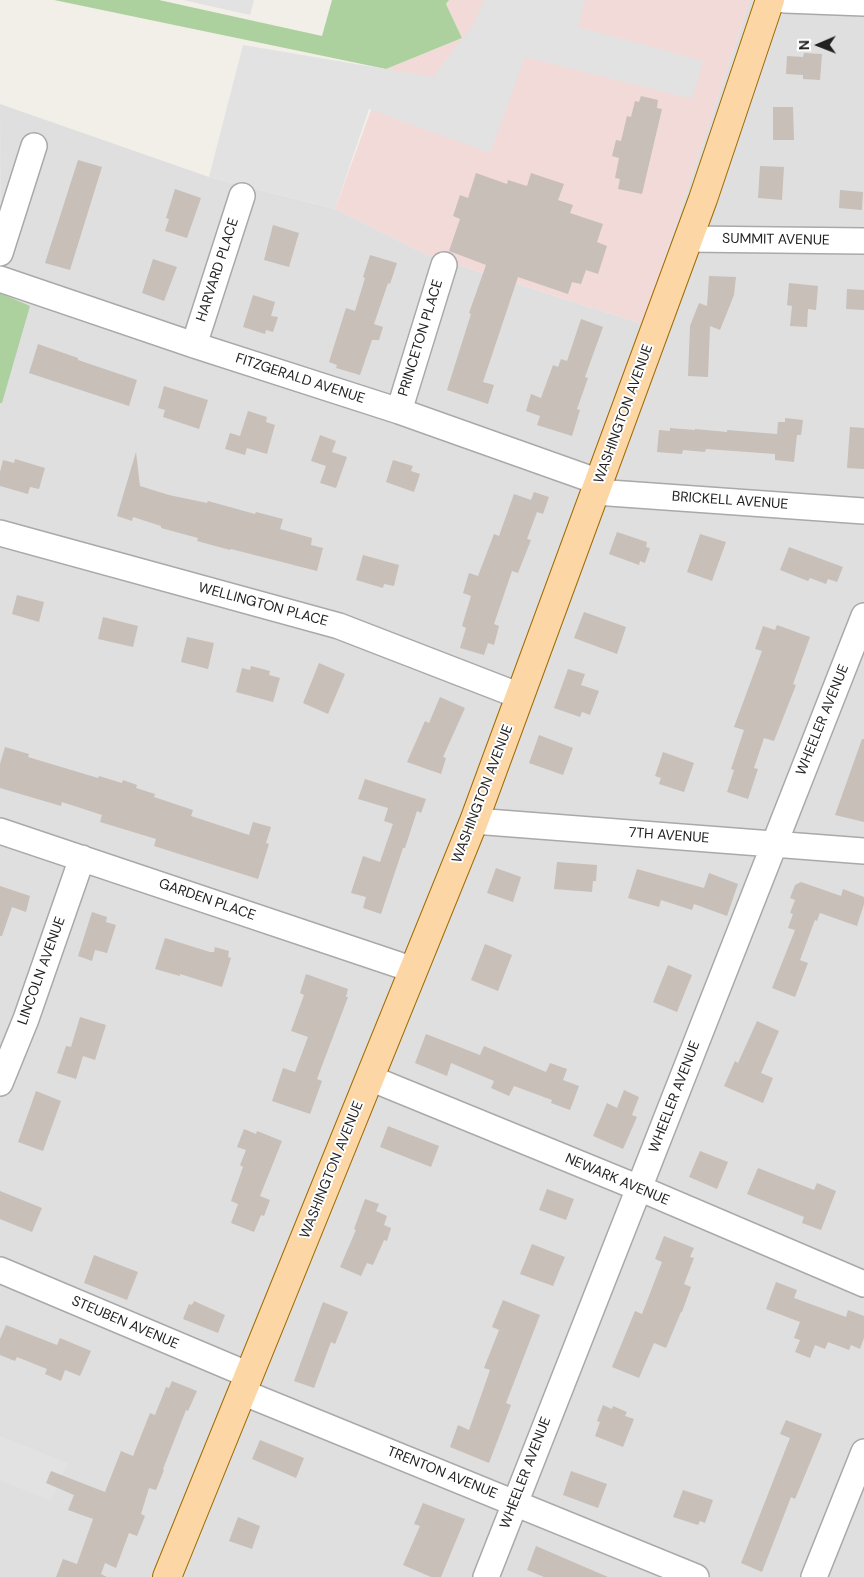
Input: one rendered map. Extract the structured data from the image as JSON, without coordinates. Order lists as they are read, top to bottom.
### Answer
{
  "streets": {
    "main road": ["WASHINGTON AVENUE"],
    "street": [
      "SUMMIT AVENUE",
      "HARVARD PLACE",
      "PRINCETON PLACE",
      "FITZGERALD AVENUE",
      "BRICKELL AVENUE",
      "WELLINGTON PLACE",
      "WHEELER AVENUE",
      "7TH AVENUE",
      "GARDEN PLACE",
      "LINCOLN AVENUE",
      "NEWARK AVENUE",
      "STEUBEN AVENUE",
      "TRENTON AVENUE"
    ]
  },
  "crossings": [
    ["SUMMIT AVENUE", "WASHINGTON AVENUE"],
    ["HARVARD PLACE", "FITZGERALD AVENUE"],
    ["PRINCETON PLACE", "FITZGERALD AVENUE"],
    ["FITZGERALD AVENUE", "WASHINGTON AVENUE"],
    ["FITZGERALD AVENUE", "BRICKELL AVENUE"],
    ["WASHINGTON AVENUE", "BRICKELL AVENUE"],
    ["WASHINGTON AVENUE", "WELLINGTON PLACE"],
    ["WASHINGTON AVENUE", "7TH AVENUE"],
    ["WASHINGTON AVENUE", "GARDEN PLACE"],
    ["WASHINGTON AVENUE", "NEWARK AVENUE"],
    ["WASHINGTON AVENUE", "STEUBEN AVENUE"],
    ["WASHINGTON AVENUE", "TRENTON AVENUE"],
    ["WHEELER AVENUE", "7TH AVENUE"],
    ["WHEELER AVENUE", "NEWARK AVENUE"],
    ["WHEELER AVENUE", "TRENTON AVENUE"],
    ["GARDEN PLACE", "LINCOLN AVENUE"],
    ["STEUBEN AVENUE", "TRENTON AVENUE"]
  ],
  "north": "left"
}
